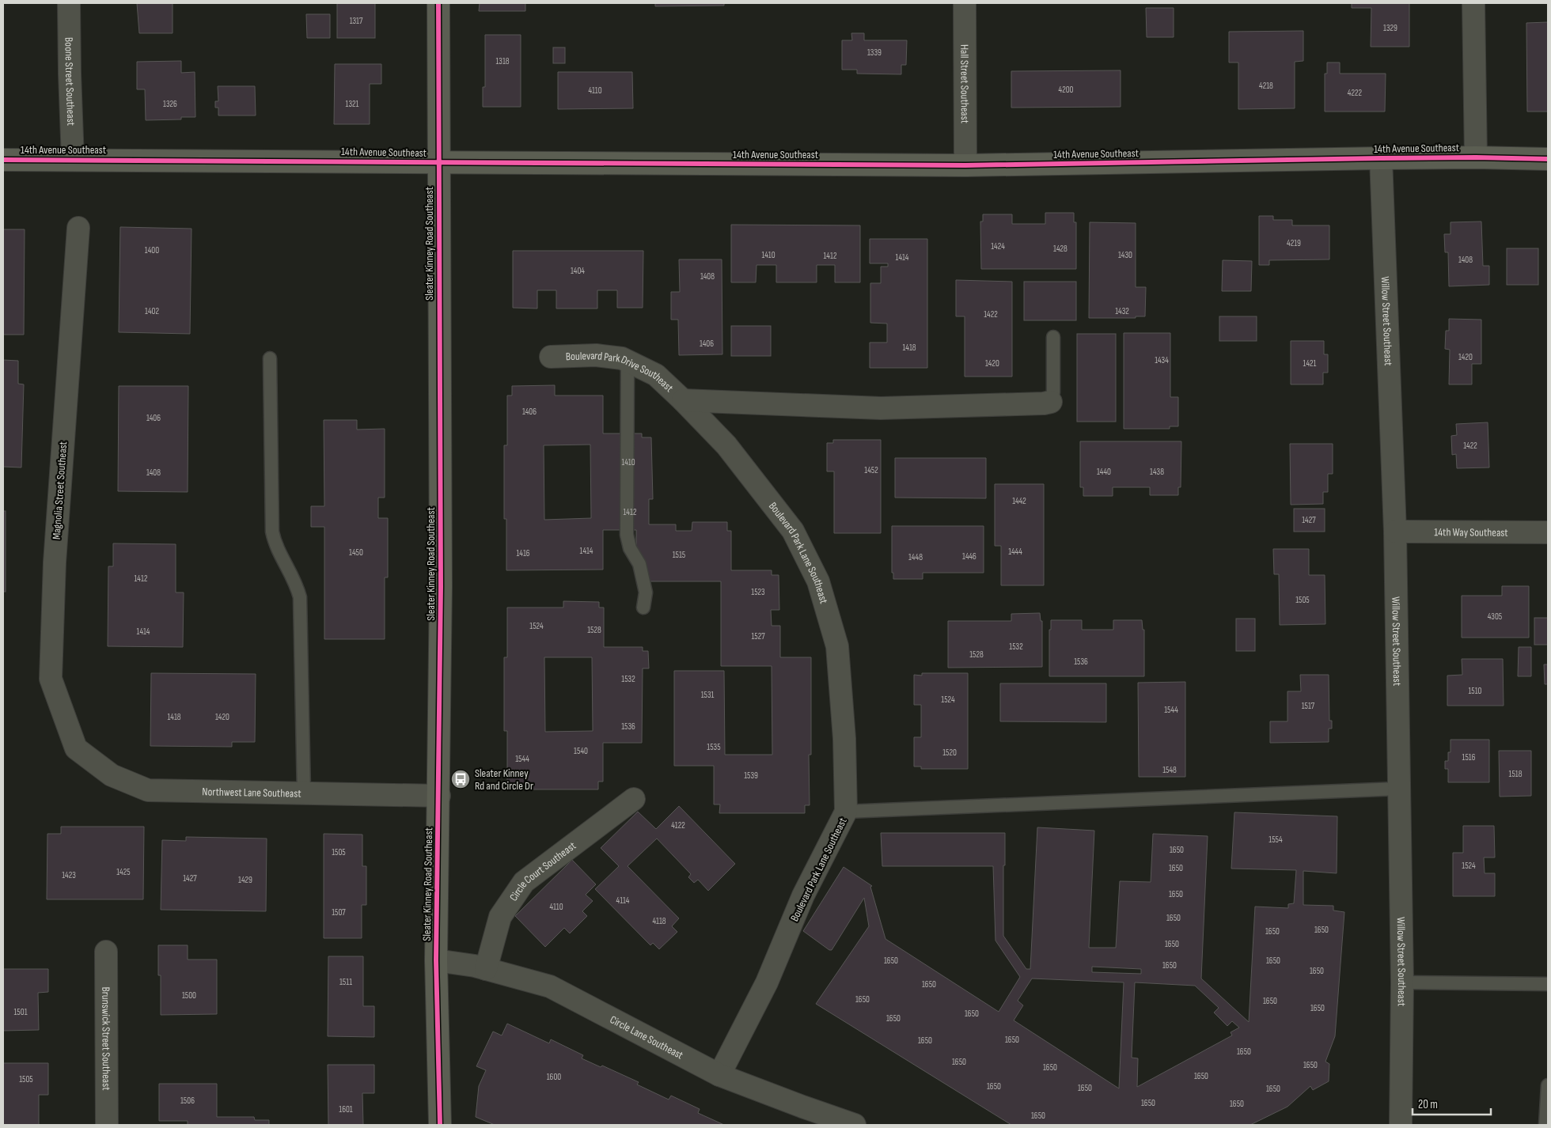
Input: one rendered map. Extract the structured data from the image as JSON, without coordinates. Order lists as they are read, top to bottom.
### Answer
{
  "streets": {
    "street": [
      "Boone Street Southeast",
      "Hall Street Southeast",
      "14th Avenue Southeast",
      "Sleater Kinney Road Southeast",
      "Willow Street Southeast",
      "Boulevard Park Drive Southeast",
      "Magnolia Street Southeast",
      "14th Way Southeast",
      "Boulevard Park Lane Southeast",
      "Northwest Lane Southeast",
      "Circle Court Southeast",
      "Circle Lane Southeast",
      "Brunswick Street Southeast"
    ]
  },
  "crossings": [
    ["Boone Street Southeast", "14th Avenue Southeast"],
    ["Hall Street Southeast", "14th Avenue Southeast"],
    ["14th Avenue Southeast", "Sleater Kinney Road Southeast"],
    ["14th Avenue Southeast", "Willow Street Southeast"],
    ["Sleater Kinney Road Southeast", "Northwest Lane Southeast"],
    ["Sleater Kinney Road Southeast", "Circle Lane Southeast"],
    ["Willow Street Southeast", "14th Way Southeast"],
    ["Boulevard Park Drive Southeast", "Boulevard Park Lane Southeast"],
    ["Magnolia Street Southeast", "Northwest Lane Southeast"],
    ["Boulevard Park Lane Southeast", "Circle Lane Southeast"],
    ["Circle Court Southeast", "Circle Lane Southeast"]
  ],
  "places": {
    "bus stop": ["Sleater Kinney Rd and Circle Dr"]
  },
  "house_numbers": [
    "1317",
    "1329",
    "1339",
    "1318",
    "4218",
    "4200",
    "4110",
    "4222",
    "1326",
    "1321",
    "4219",
    "1424",
    "1428",
    "1400",
    "1410",
    "1430",
    "1412",
    "1414",
    "1408",
    "1404",
    "1408",
    "1402",
    "1432",
    "1422",
    "1406",
    "1418",
    "1420",
    "1434",
    "1420",
    "1421",
    "1406",
    "1406",
    "1422",
    "1410",
    "1452",
    "1440",
    "1438",
    "1408",
    "1442",
    "1412",
    "1427",
    "1414",
    "1444",
    "1450",
    "1416",
    "1515",
    "1446",
    "1448",
    "1412",
    "1523",
    "1505",
    "4305",
    "1524",
    "1528",
    "1414",
    "1527",
    "1532",
    "1528",
    "1536",
    "1532",
    "1510",
    "1531",
    "1524",
    "1517",
    "1544",
    "1418",
    "1420",
    "1536",
    "1535",
    "1540",
    "1520",
    "1516",
    "1544",
    "1548",
    "1518",
    "1539",
    "4122",
    "1554",
    "1650",
    "1505",
    "1524",
    "1650",
    "1425",
    "1423",
    "1427",
    "1429",
    "1650",
    "4114",
    "4110",
    "1507",
    "1650",
    "4118",
    "1650",
    "1650",
    "1650",
    "1650",
    "1650",
    "1650",
    "1650",
    "1511",
    "1650",
    "1500",
    "1650",
    "1650",
    "1650",
    "1501",
    "1650",
    "1650",
    "1650",
    "1650",
    "1650",
    "1650",
    "1650",
    "1650",
    "1650",
    "1600",
    "1505",
    "1650",
    "1650",
    "1650",
    "1506",
    "1650",
    "1650",
    "1601",
    "1650"
  ],
  "scale_bar": "20 m"
}
